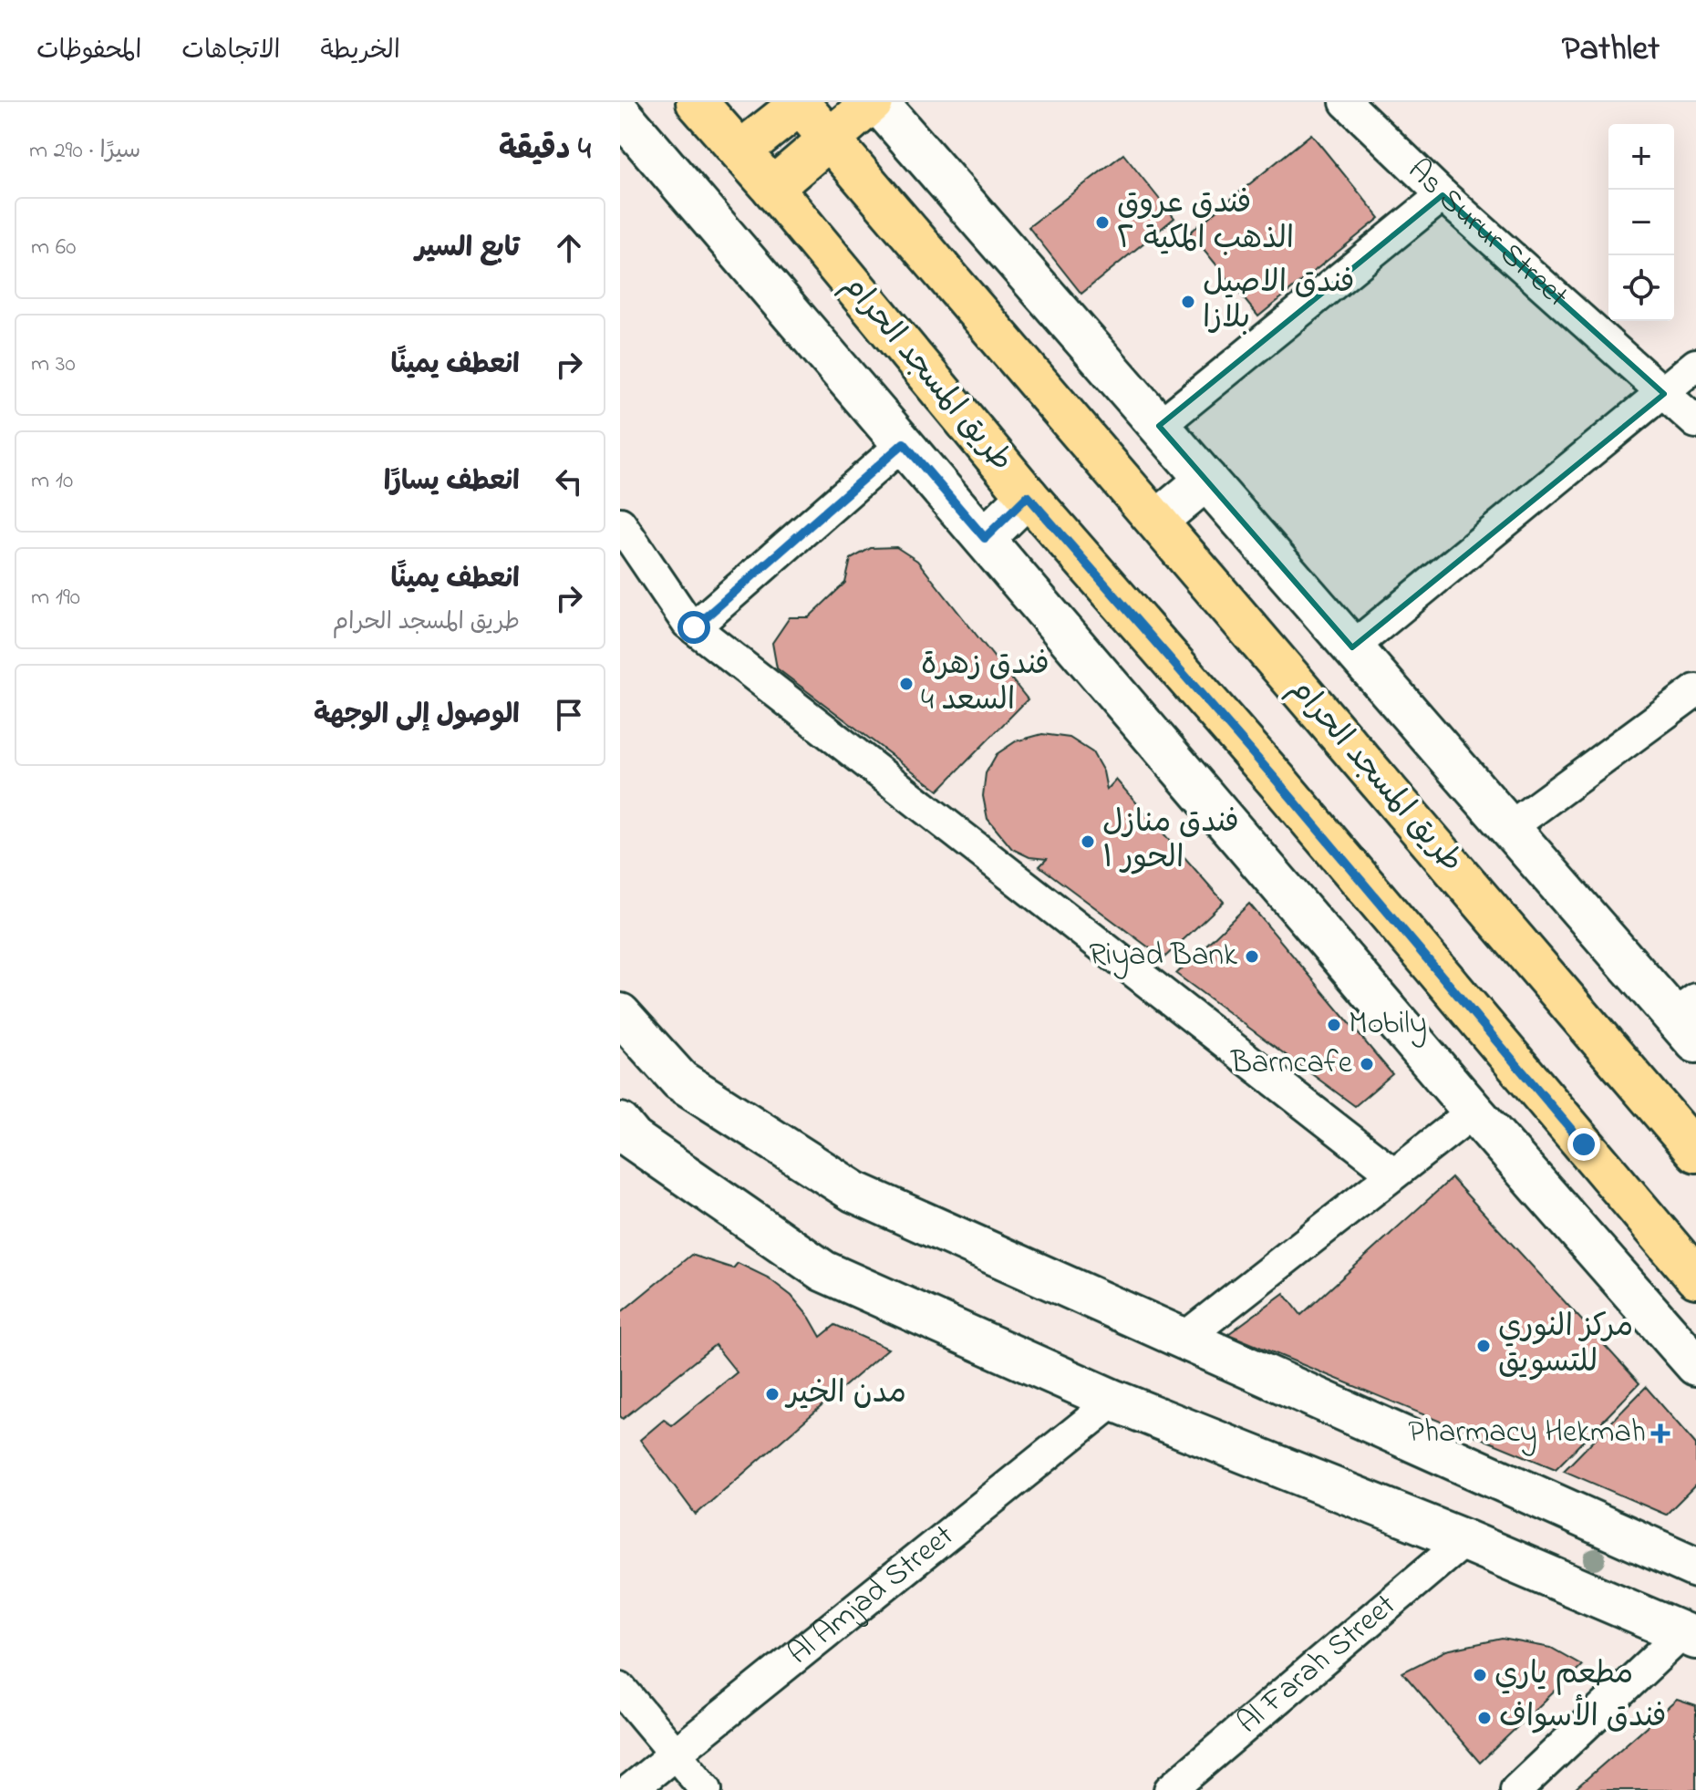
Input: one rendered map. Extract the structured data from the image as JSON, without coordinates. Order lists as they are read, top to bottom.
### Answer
{
  "streets": {
    "main road": ["طريق المسجد الحرام"],
    "street": ["As Surur Street", "Al Amjad Street", "Al Farah Street"]
  },
  "places": {
    "other": [
      "فندق عروق الذهب المكية ٢",
      "فندق الاصيل بلازا",
      "فندق زهرة السعد 4",
      "فندق منازل الحور ١",
      "Riyad Bank",
      "Mobily",
      "Barncafe",
      "مركز النوري للتسويق",
      "مدن الخير",
      "مطعم ياري",
      "فندق الأسواف"
    ],
    "health": ["Pharmacy Hekmah"]
  },
  "page": {
    "header": "Pathlet",
    "nav": ["الخريطة", "الاتجاهات", "المحفوظات"],
    "heading": ["4 دقيقة", "سيرًا · 290 m"],
    "map_buttons": ["+", "−"],
    "list": [
      ["تابع السير", "60 m"],
      ["انعطف يمينًا", "30 m"],
      ["انعطف يسارًا", "10 m"],
      ["انعطف يمينًا", "طريق المسجد الحرام", "190 m"],
      "الوصول إلى الوجهة"
    ]
  }
}
